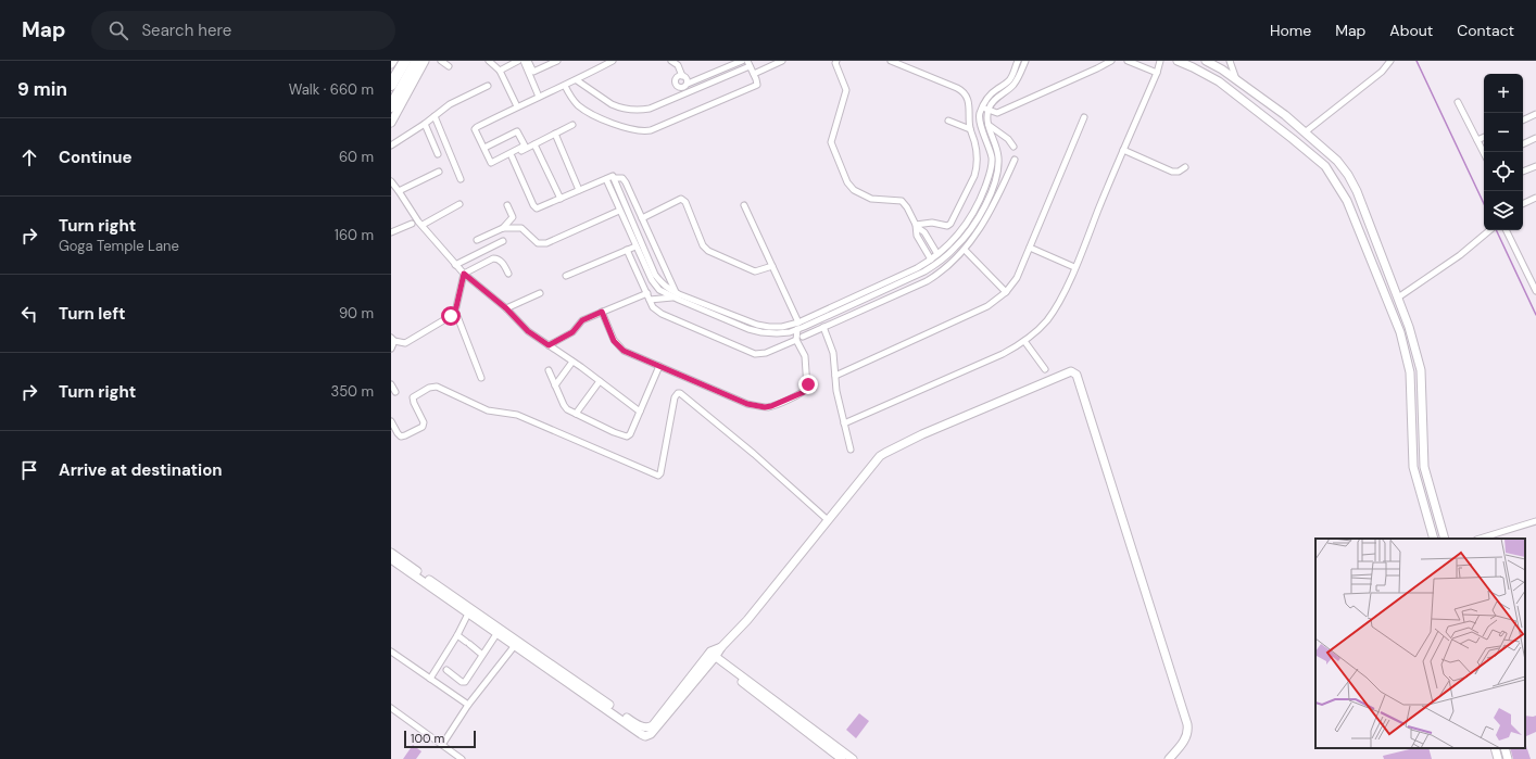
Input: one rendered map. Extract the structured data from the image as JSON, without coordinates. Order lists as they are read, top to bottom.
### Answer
{
  "scale_bar": "100 m",
  "page": {
    "header": "Map",
    "search": "Search here",
    "nav": [
      "Home",
      "Map",
      "About",
      "Contact"
    ],
    "heading": ["9 min", "Walk · 660 m"],
    "map_buttons": ["+", "−"],
    "list": [
      ["Continue", "60 m"],
      ["Turn right", "Goga Temple Lane", "160 m"],
      ["Turn left", "90 m"],
      ["Turn right", "350 m"],
      "Arrive at destination"
    ],
    "scale": "100 m"
  }
}
